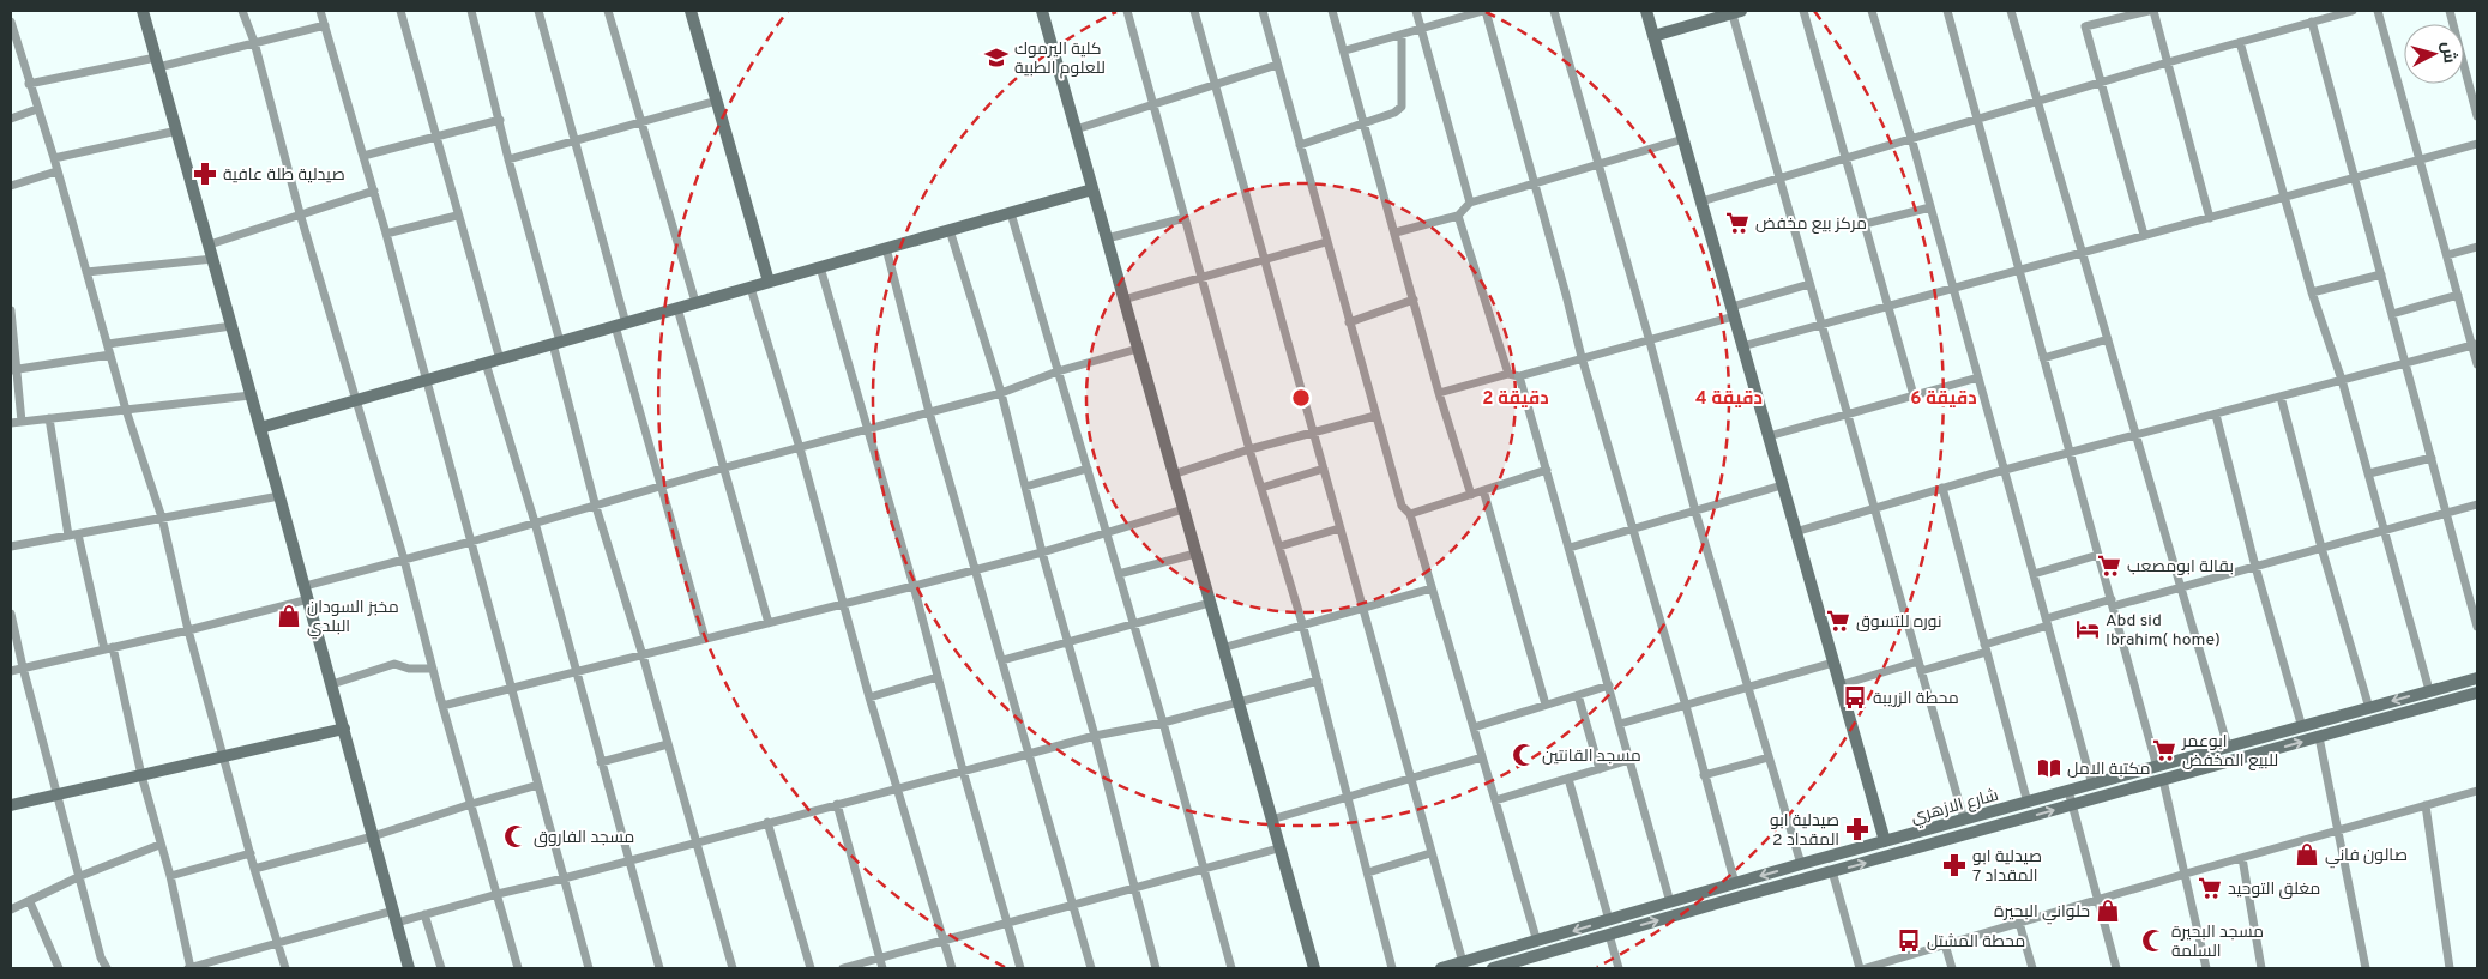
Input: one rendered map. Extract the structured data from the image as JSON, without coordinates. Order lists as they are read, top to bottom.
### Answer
{
  "streets": {
    "street": ["شارع الازهري"]
  },
  "places": {
    "school or university": ["كلية اليرموك للعلوم الطبية"],
    "pharmacy": ["صيدلية طلة عافية", "صيدلية ابو المقداد 2", "صيدلية ابو المقداد 7"],
    "supermarket": [
      "مركز بيع مخفض",
      "بقالة ابومصعب",
      "نوره للتسوق",
      "ابوعمر للبيع المخفض",
      "مغلق التوحيد"
    ],
    "shop": ["مخبز السودان البلدي", "صالون فاني", "حلواني البحيرة"],
    "hotel": ["Abd sid Ibrahim( home)"],
    "bus stop": ["محطة الزريبة", "محطة المشتل"],
    "mosque": ["مسجد القانتين", "مسجد الفاروق", "مسجد البحيرة السلمة"],
    "library": ["مكتبة الامل"]
  },
  "north": "right",
  "rings": ["2 دقيقة", "4 دقيقة", "6 دقيقة"]
}
